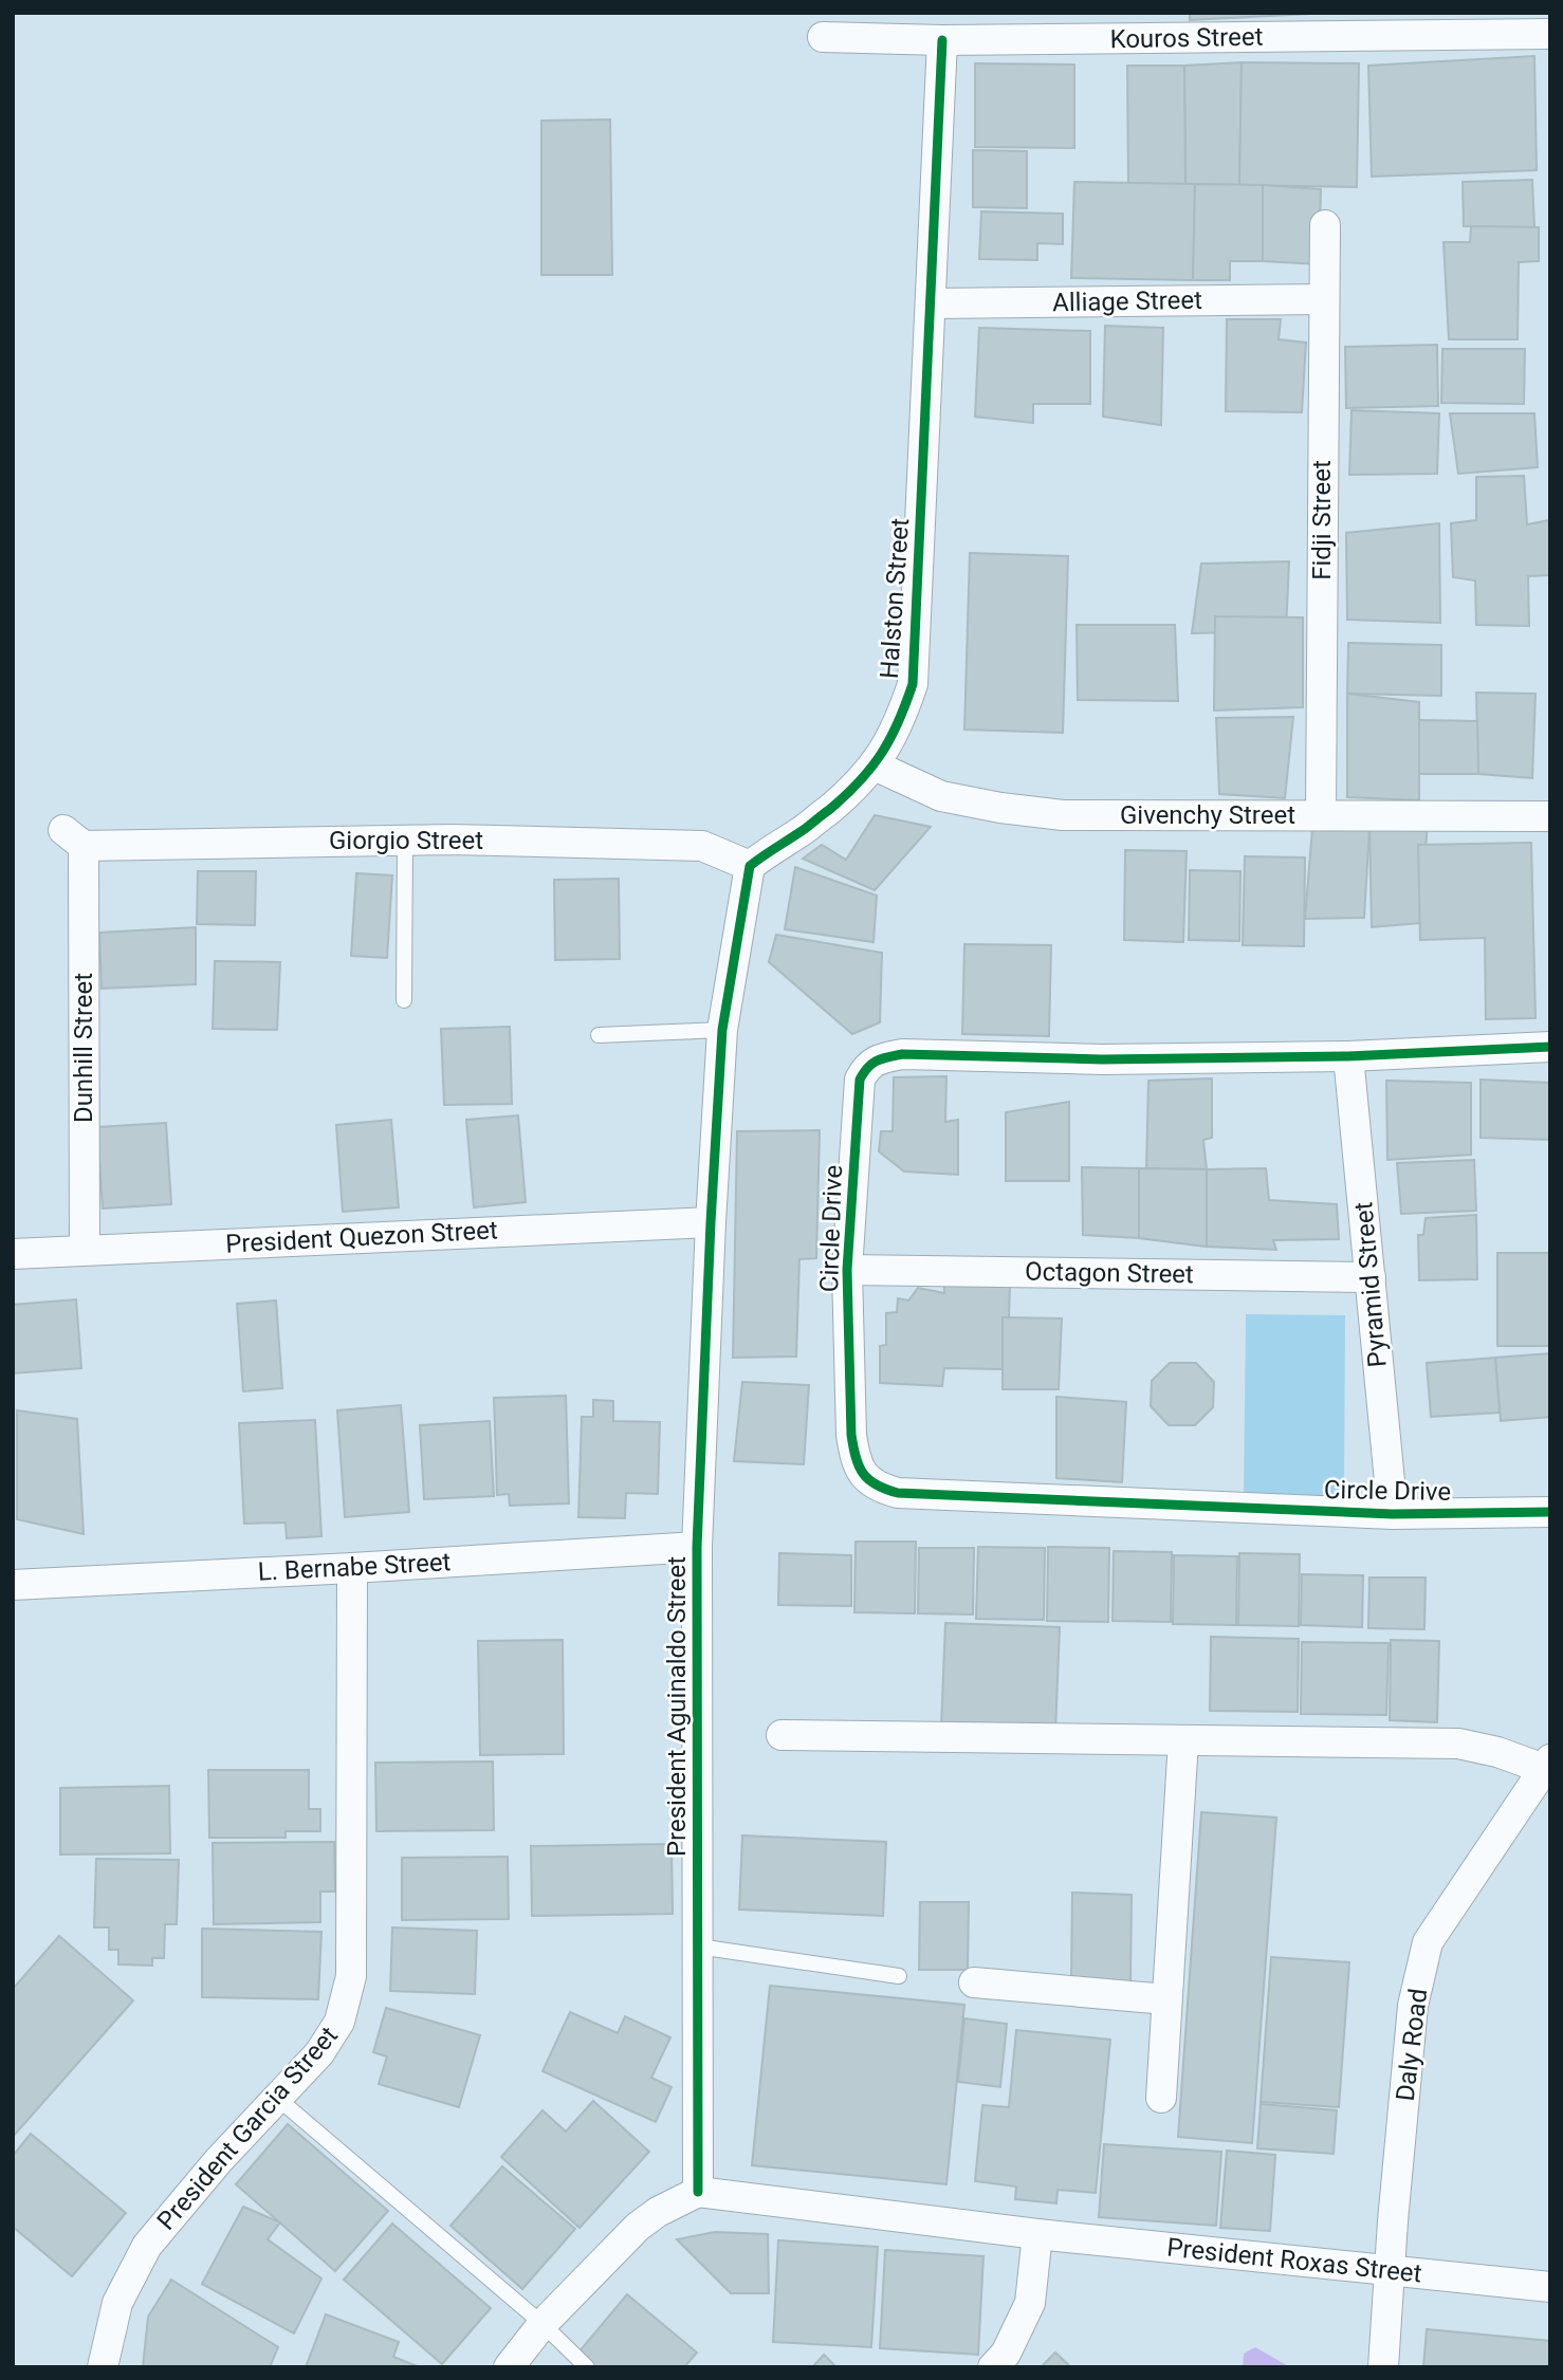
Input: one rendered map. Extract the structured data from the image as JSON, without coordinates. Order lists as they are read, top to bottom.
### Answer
{
  "streets": {
    "street": [
      "Kouros Street",
      "Alliage Street",
      "Fidji Street",
      "Halston Street",
      "Givenchy Street",
      "Giorgio Street",
      "Dunhill Street",
      "Circle Drive",
      "President Quezon Street",
      "Octagon Street",
      "Pyramid Street",
      "L. Bernabe Street",
      "President Aguinaldo Street",
      "Daly Road",
      "President Garcia Street",
      "President Roxas Street"
    ]
  },
  "crossings": [
    ["Kouros Street", "Halston Street"],
    ["Alliage Street", "Fidji Street"],
    ["Alliage Street", "Halston Street"],
    ["Fidji Street", "Givenchy Street"],
    ["Halston Street", "Givenchy Street"],
    ["Halston Street", "Giorgio Street"],
    ["Giorgio Street", "Dunhill Street"],
    ["Dunhill Street", "President Quezon Street"],
    ["Circle Drive", "Octagon Street"],
    ["Circle Drive", "Pyramid Street"],
    ["President Quezon Street", "President Aguinaldo Street"],
    ["Octagon Street", "Pyramid Street"],
    ["L. Bernabe Street", "President Aguinaldo Street"],
    ["L. Bernabe Street", "President Garcia Street"],
    ["President Aguinaldo Street", "President Roxas Street"],
    ["Daly Road", "President Roxas Street"]
  ]
}
